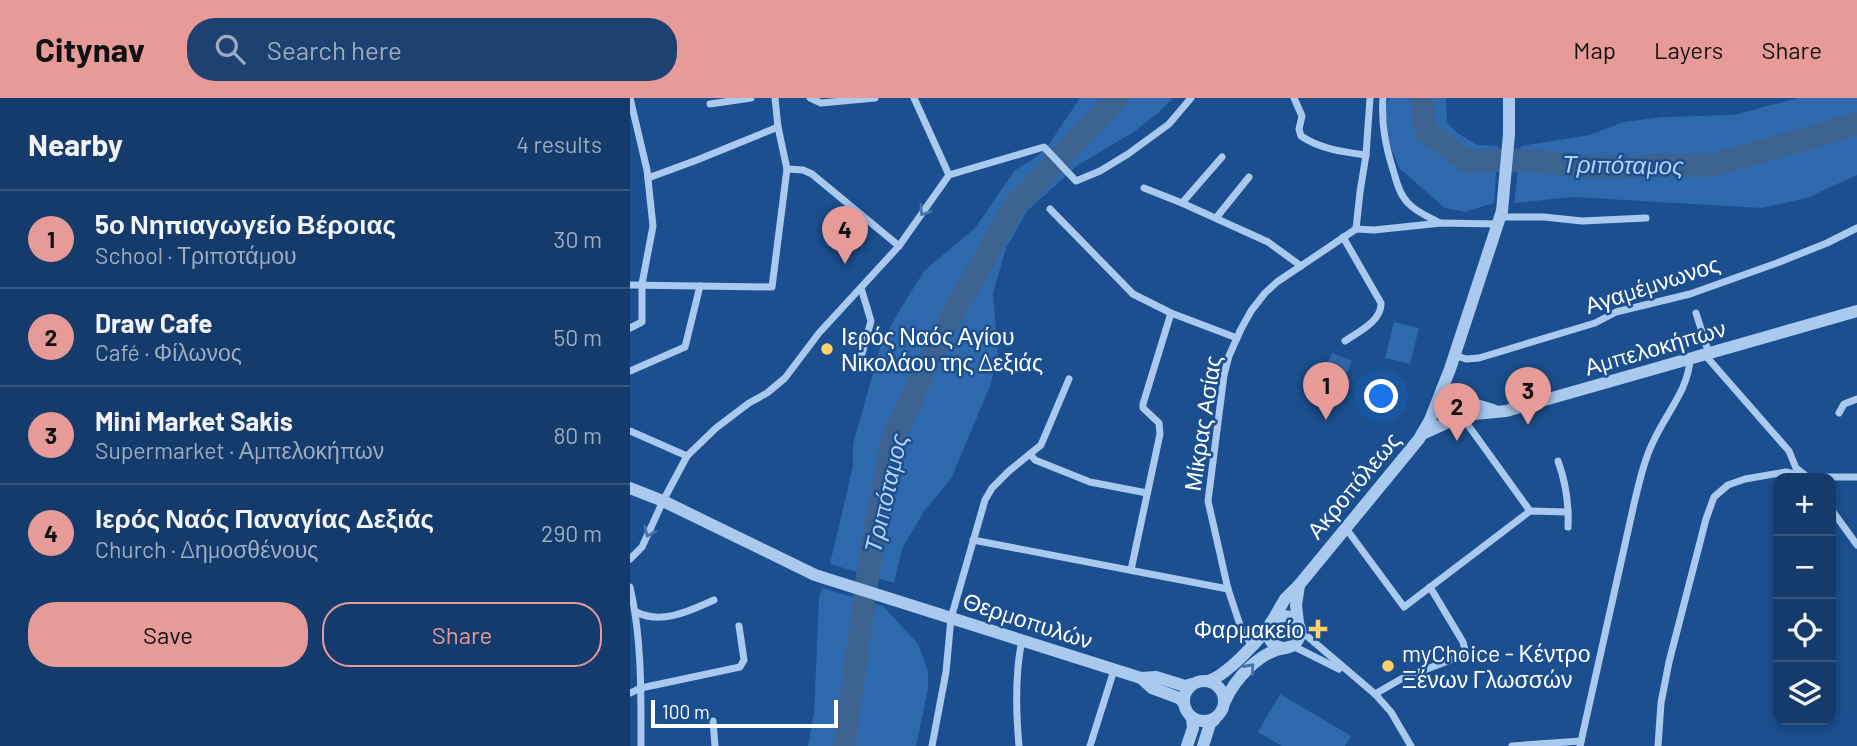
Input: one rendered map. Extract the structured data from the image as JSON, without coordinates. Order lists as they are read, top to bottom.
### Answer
{
  "streets": {
    "street": [
      "Αγαμέμνωνος",
      "Αμπελοκήπων",
      "Μίκρας Ασίας",
      "Ακροπόλεως",
      "Θερμοπυλών"
    ]
  },
  "crossings": [
    ["Αγαμέμνωνος", "Ακροπόλεως"],
    ["Μίκρας Ασίας", "Ακροπόλεως"],
    ["Ακροπόλεως", "Θερμοπυλών"]
  ],
  "water": ["Τριπόταμος"],
  "places": {
    "other": ["Ιερός Ναός Αγίου Νικολάου της Δεξιάς", "myChoice - Κέντρο Ξένων Γλωσσών"],
    "health": ["Φαρμακείο"]
  },
  "scale_bar": "100 m",
  "page": {
    "header": "Citynav",
    "search": "Search here",
    "nav": ["Map", "Layers", "Share"],
    "heading": ["Nearby", "4 results"],
    "list": [
      {
        "mark": "1",
        "name": "5ο Νηπιαγωγείο Βέροιας",
        "note": "School · Τριποτάμου",
        "value": "30 m"
      },
      {
        "mark": "2",
        "name": "Draw Cafe",
        "note": "Café · Φίλωνος",
        "value": "50 m"
      },
      {
        "mark": "3",
        "name": "Mini Market Sakis",
        "note": "Supermarket · Αμπελοκήπων",
        "value": "80 m"
      },
      {
        "mark": "4",
        "name": "Ιερός Ναός Παναγίας Δεξιάς",
        "note": "Church · Δημοσθένους",
        "value": "290 m"
      }
    ],
    "pins": [
      "4",
      "1",
      "3",
      "2"
    ],
    "map_buttons": ["+", "−"],
    "buttons": ["Save", "Share"],
    "scale": "100 m"
  }
}
